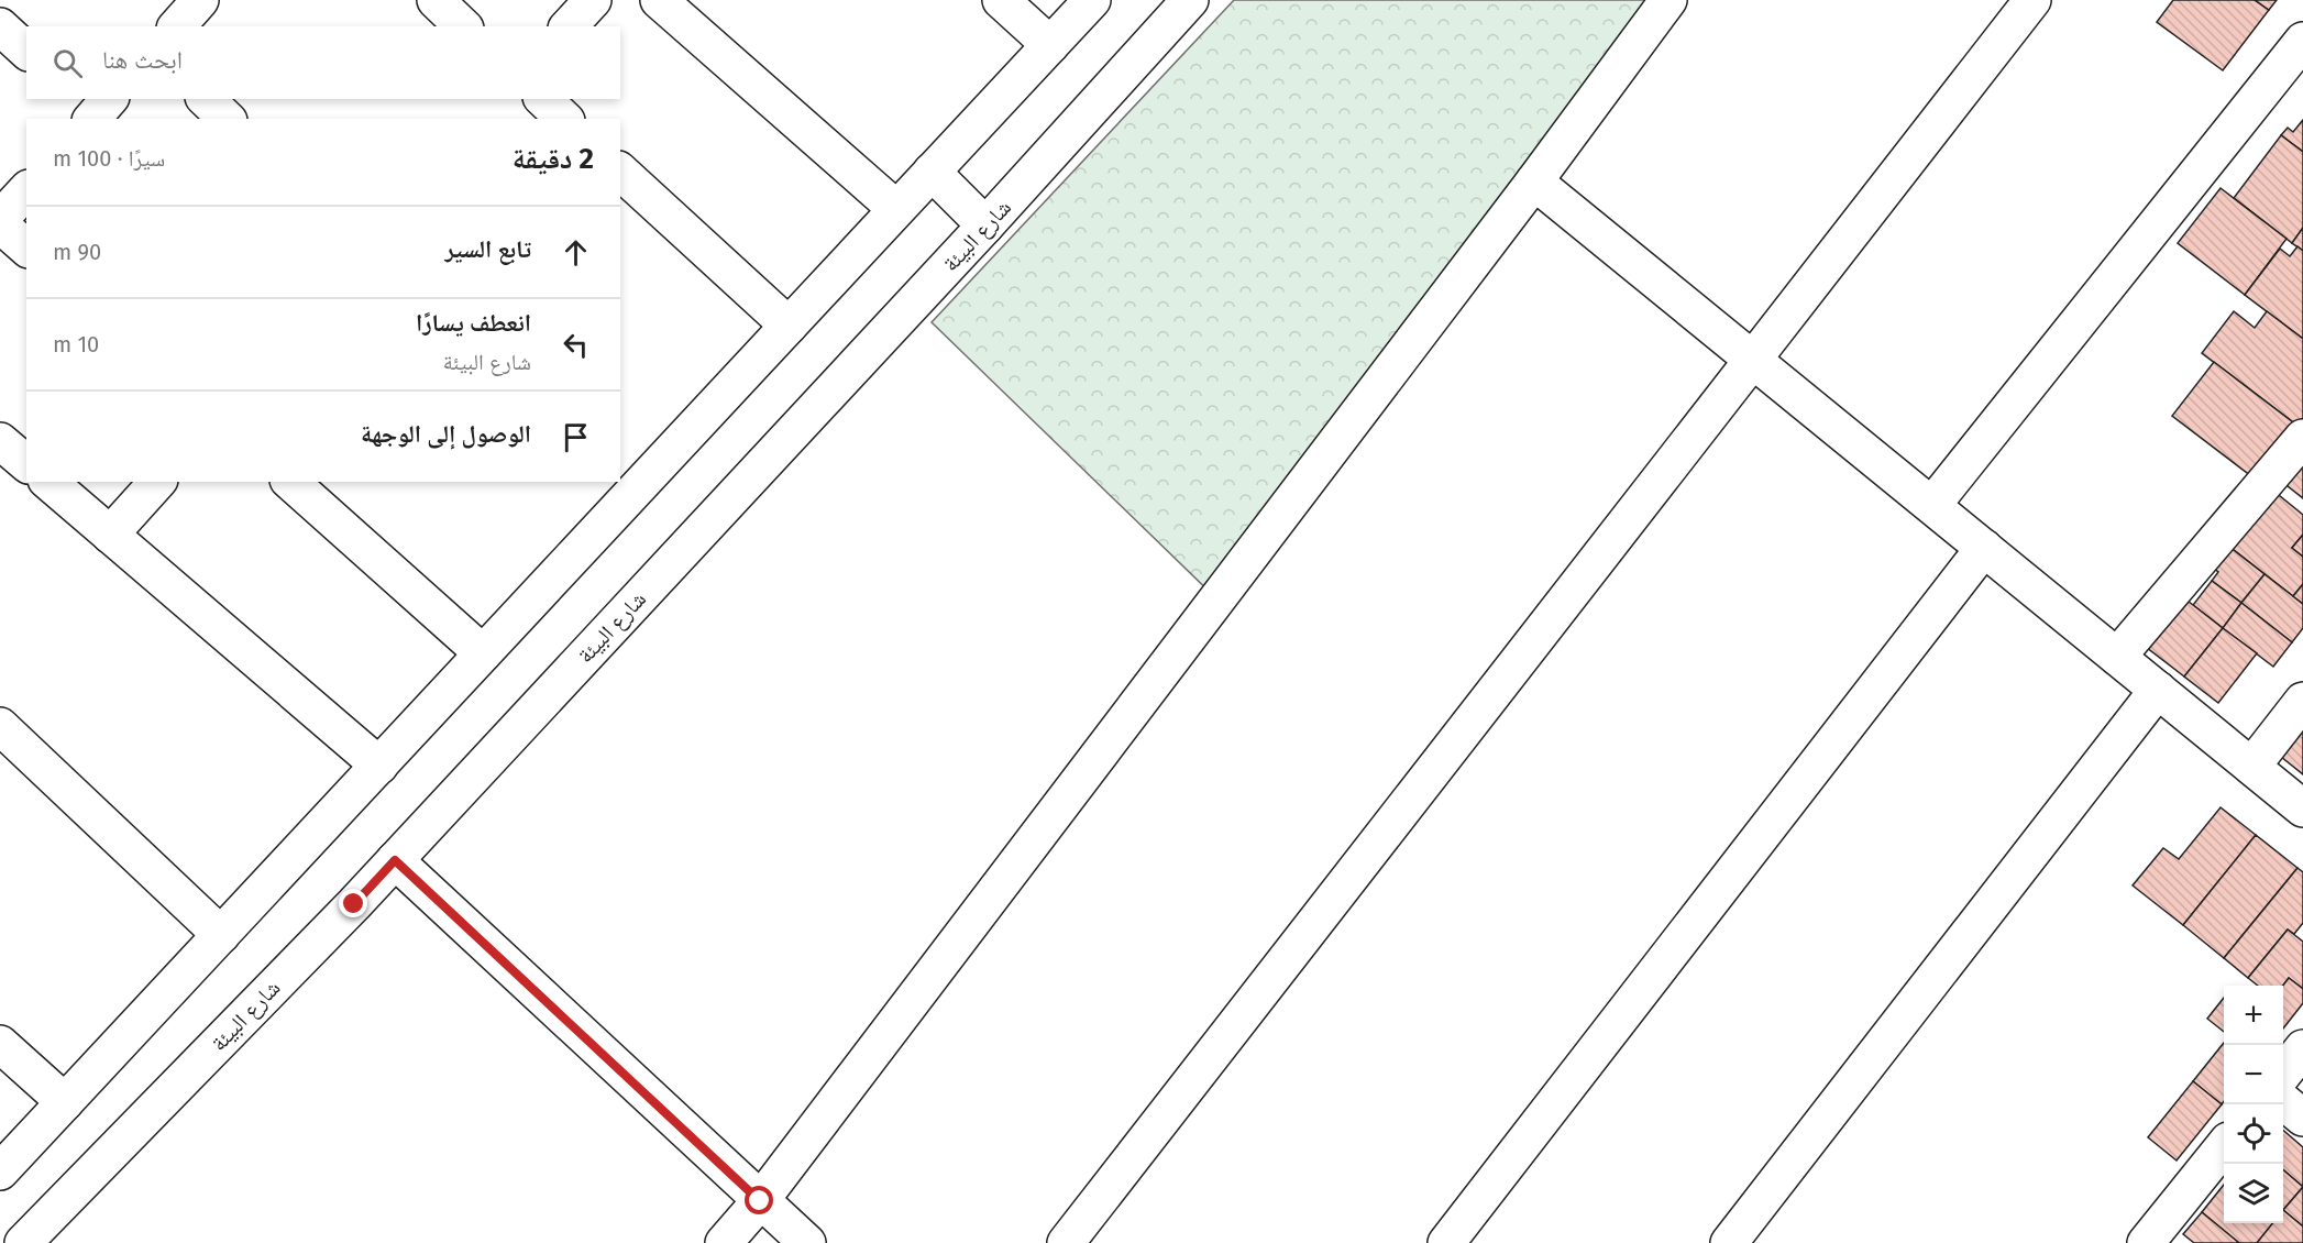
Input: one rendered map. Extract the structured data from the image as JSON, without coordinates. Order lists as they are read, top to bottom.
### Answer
{
  "streets": {
    "street": ["شارع البيئة"]
  },
  "page": {
    "search": "ابحث هنا",
    "heading": ["2 دقيقة", "سيرًا · 100 m"],
    "list": [
      ["تابع السير", "90 m"],
      ["انعطف يسارًا", "شارع البيئة", "10 m"],
      "الوصول إلى الوجهة"
    ],
    "map_buttons": ["+", "−"]
  }
}
